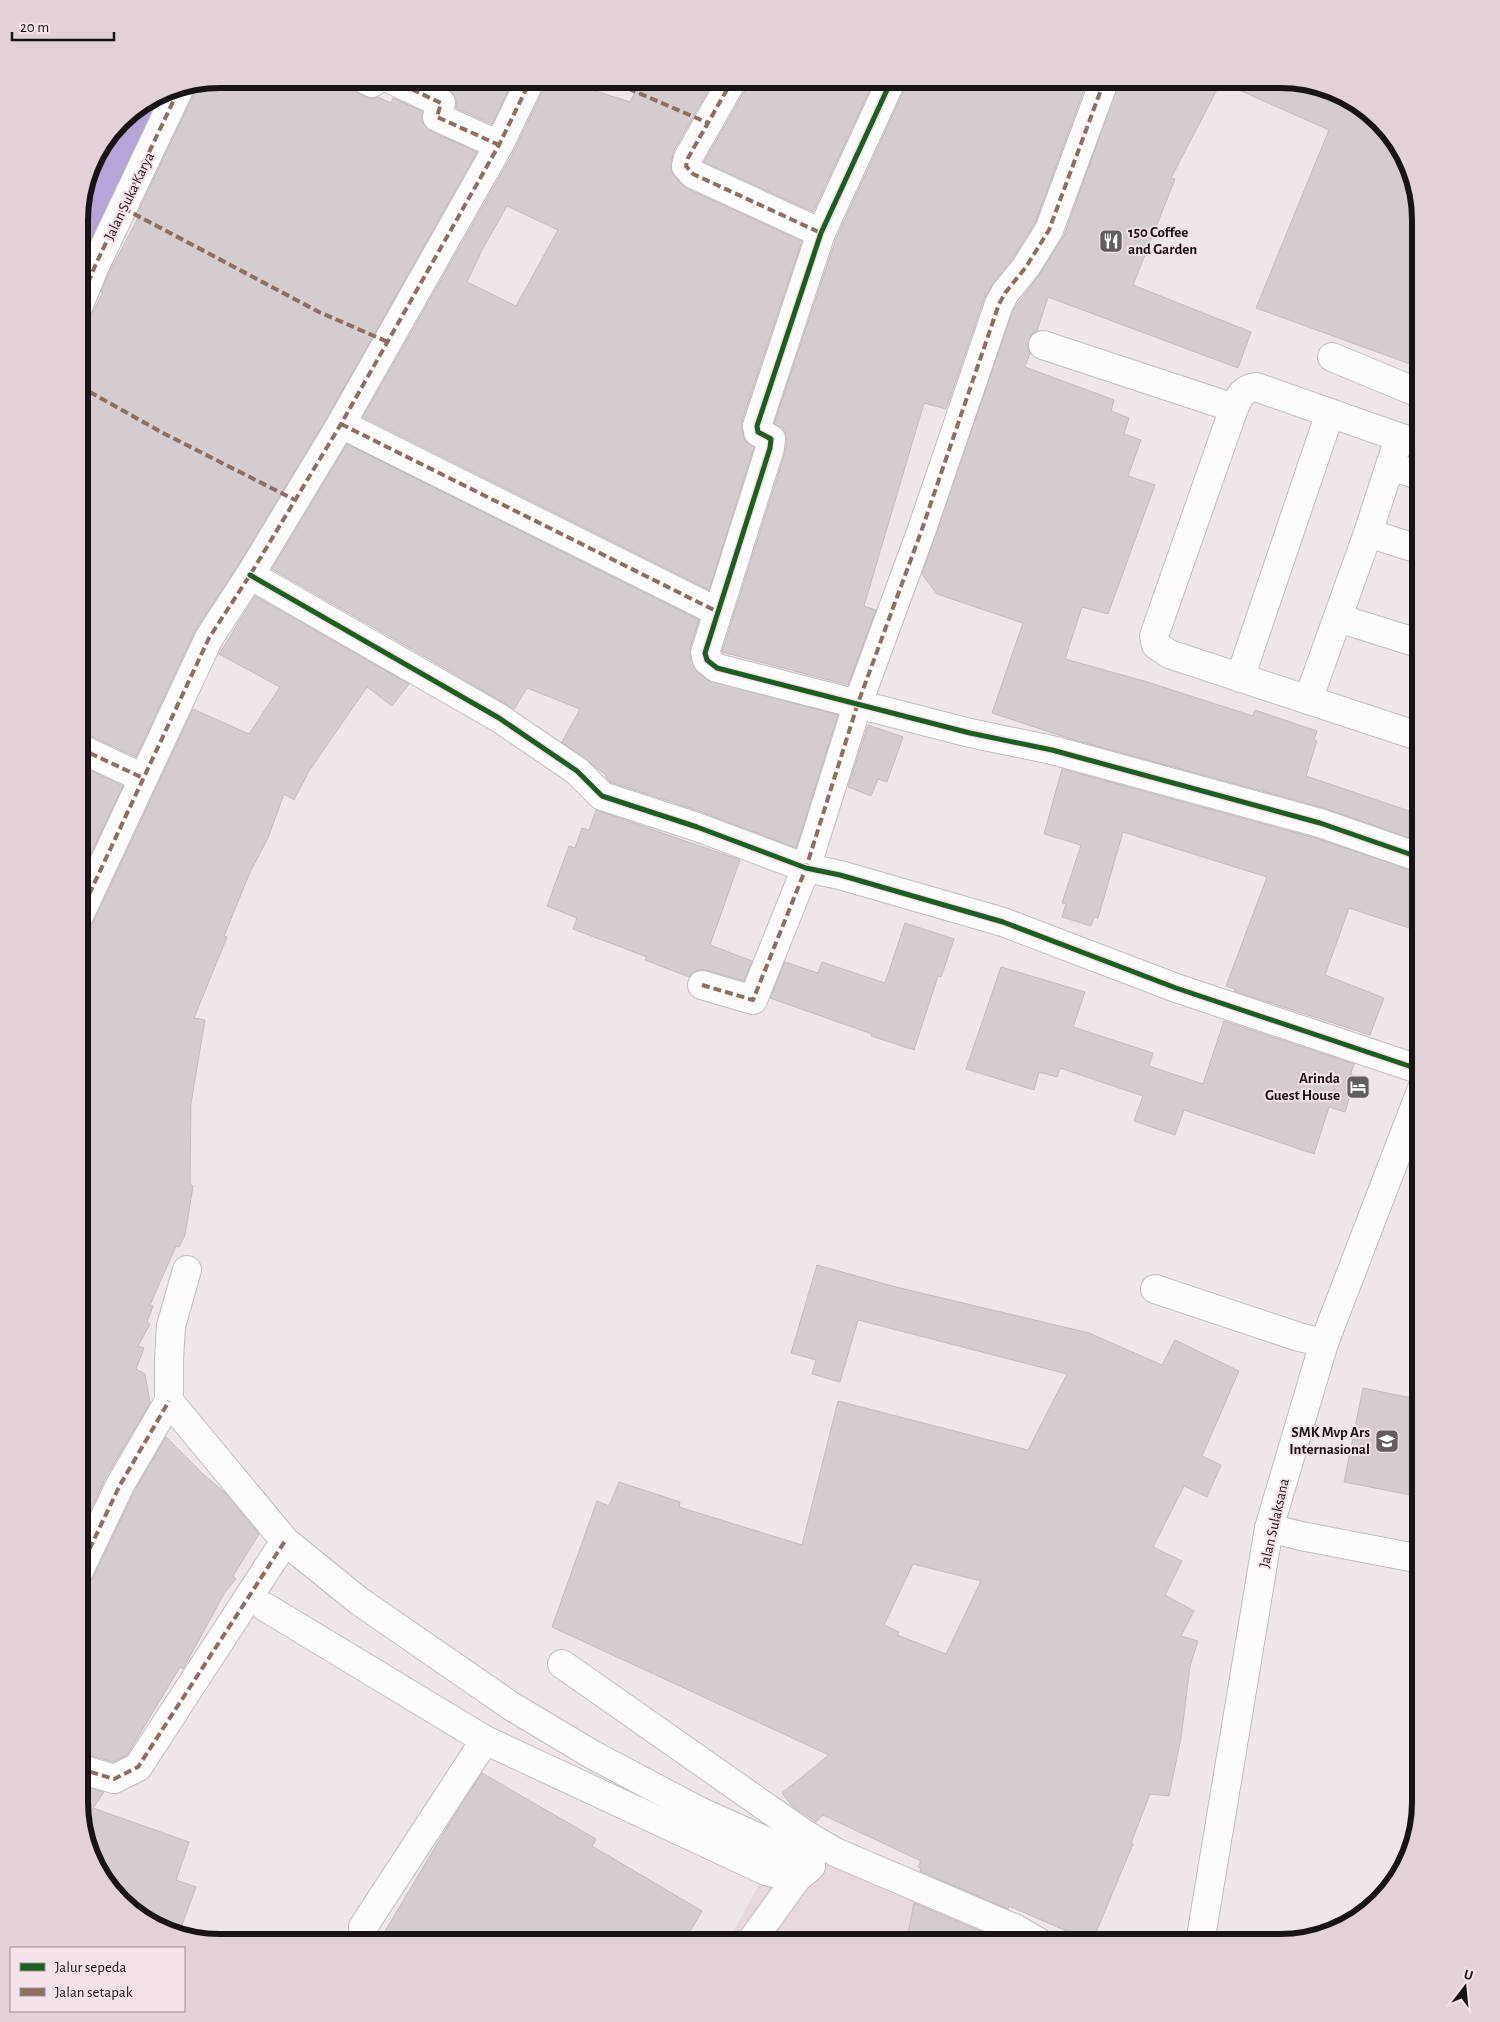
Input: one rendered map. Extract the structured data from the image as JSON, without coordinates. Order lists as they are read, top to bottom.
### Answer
{
  "streets": {
    "street": ["Jalan Suka Karya", "Jalan Sulaksana"]
  },
  "places": {
    "restaurant": ["150 Coffee and Garden"],
    "hotel": ["Arinda Guest House"],
    "school or university": ["SMK Mvp Ars Internasional"]
  },
  "legend": ["Jalur sepeda", "Jalan setapak"],
  "scale_bar": "20 m",
  "north": "top"
}
